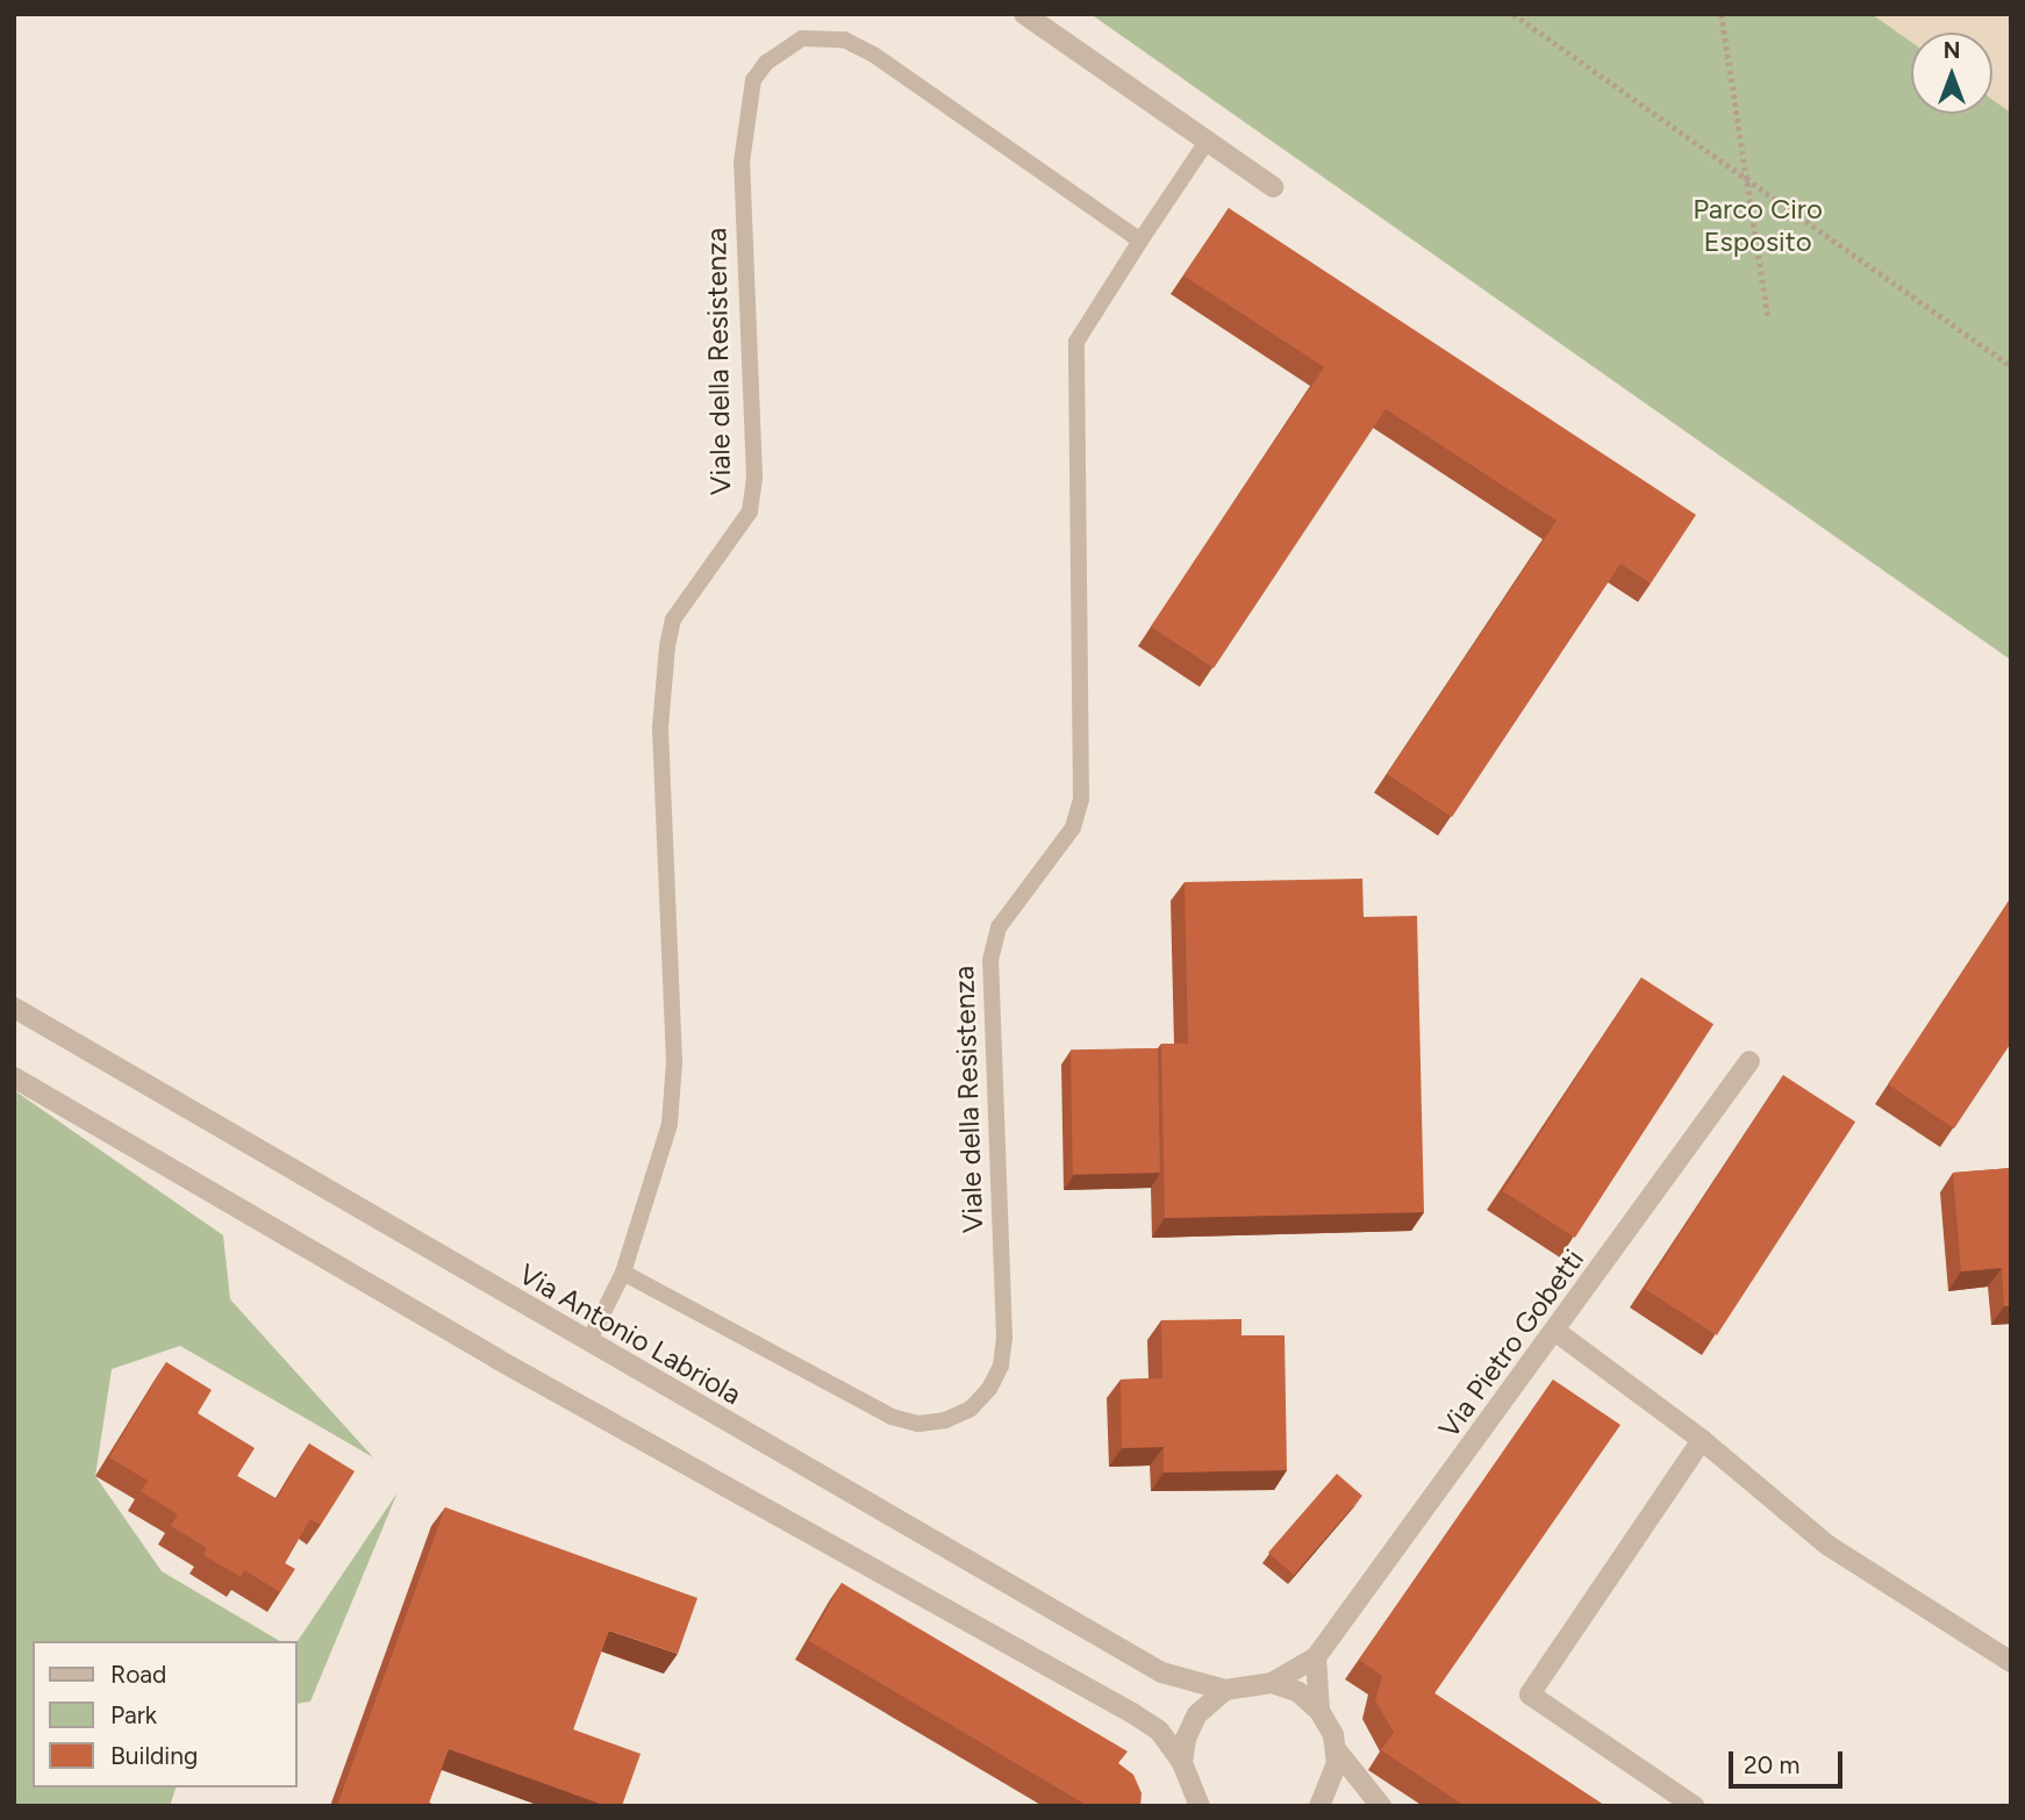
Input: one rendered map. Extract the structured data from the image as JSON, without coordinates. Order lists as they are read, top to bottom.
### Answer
{
  "streets": {
    "street": ["Via Antonio Labriola", "Via Pietro Gobetti"],
    "lane": ["Viale della Resistenza"]
  },
  "crossings": [
    ["Viale della Resistenza", "Via Antonio Labriola"]
  ],
  "parks": ["Parco Ciro Esposito"],
  "legend": ["Road", "Park", "Building"],
  "scale_bar": "20 m",
  "north": "top"
}
